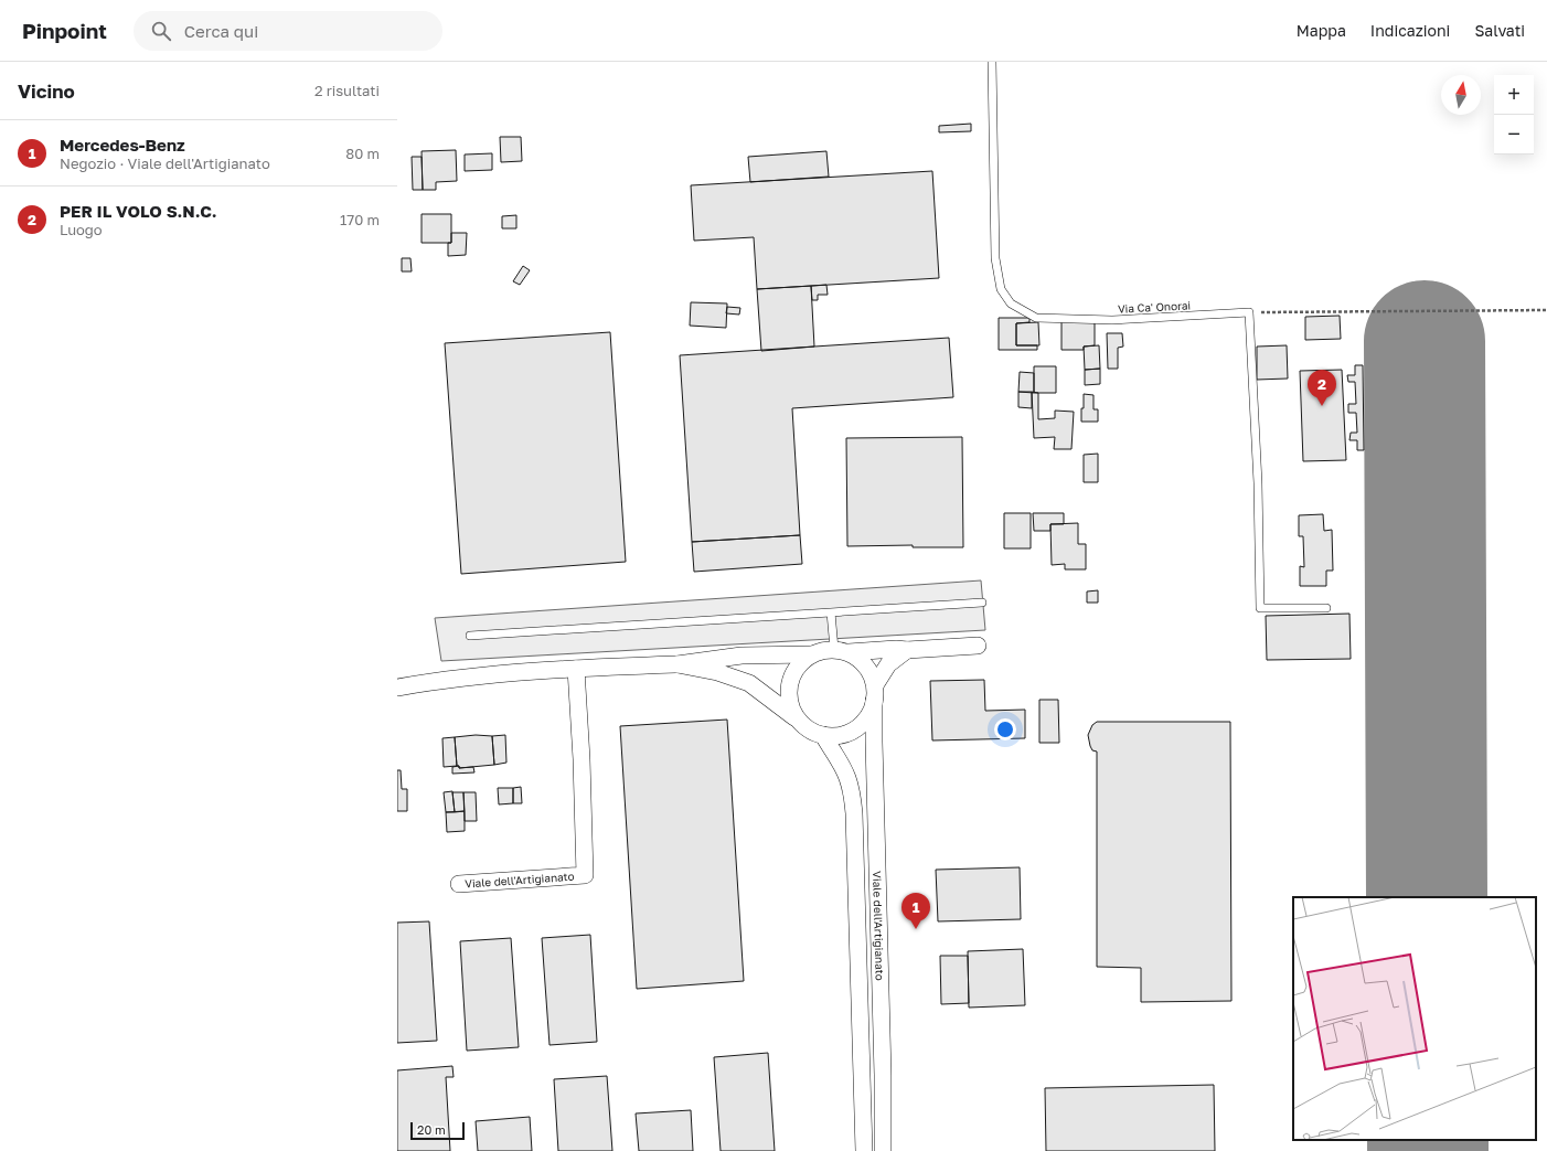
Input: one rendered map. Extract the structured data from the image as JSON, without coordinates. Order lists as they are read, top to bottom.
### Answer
{
  "streets": {
    "street": ["Viale dell'Artigianato"],
    "lane": ["Via Ca' Onorai"]
  },
  "scale_bar": "20 m",
  "north": "top",
  "page": {
    "header": "Pinpoint",
    "search": "Cerca qui",
    "nav": ["Mappa", "Indicazioni", "Salvati"],
    "heading": ["Vicino", "2 risultati"],
    "map_buttons": ["+", "−"],
    "list": [
      {
        "mark": "1",
        "name": "Mercedes-Benz",
        "note": "Negozio · Viale dell'Artigianato",
        "value": "80 m"
      },
      {
        "mark": "2",
        "name": "PER IL VOLO S.N.C.",
        "note": "Luogo",
        "value": "170 m"
      }
    ],
    "pins": ["2", "1"],
    "scale": "20 m"
  }
}
